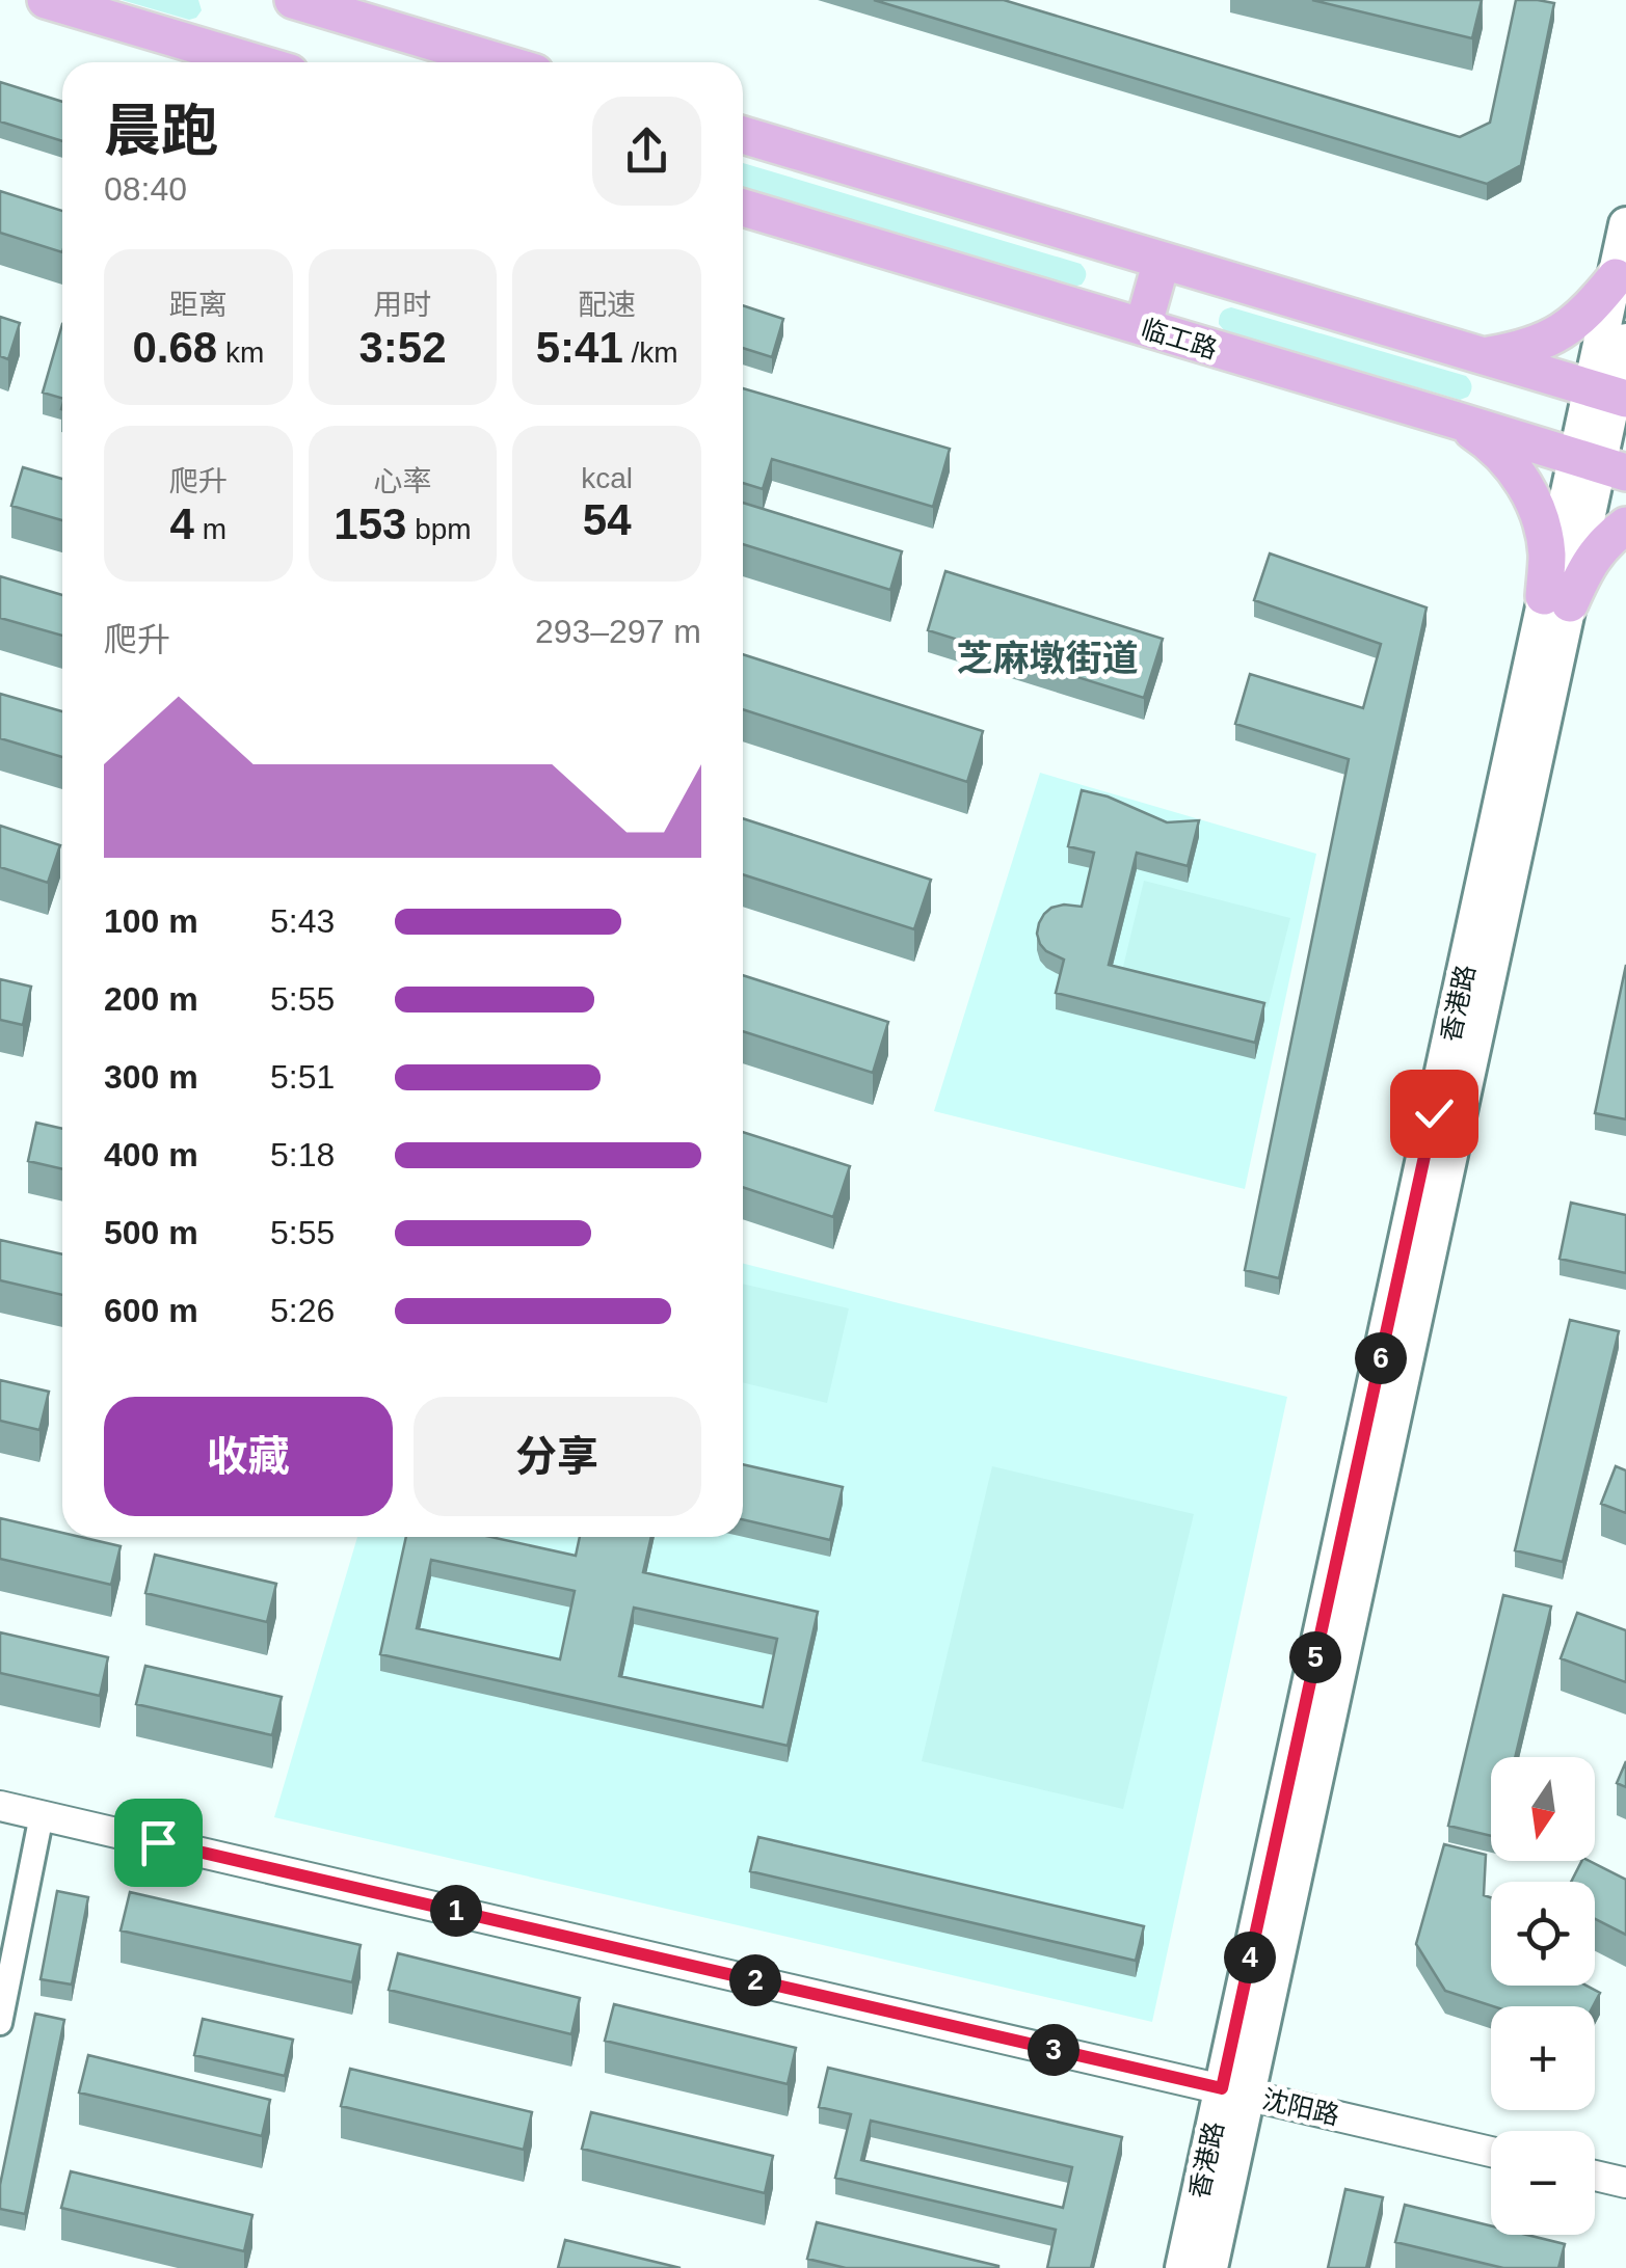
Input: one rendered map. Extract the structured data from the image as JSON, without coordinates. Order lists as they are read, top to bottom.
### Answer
{
  "streets": {
    "main road": ["临工路", "香港路"],
    "street": ["沈阳路"]
  },
  "crossings": [
    ["临工路", "香港路"],
    ["香港路", "沈阳路"]
  ],
  "districts": ["芝麻墩街道"],
  "north": "bottom",
  "page": {
    "heading": ["晨跑", "08:40"],
    "stats": [
      ["距离", "0.68 km"],
      ["用时", "3:52"],
      ["配速", "5:41 /km"],
      ["爬升", "4 m"],
      ["心率", "153 bpm"],
      ["kcal", "54"]
    ],
    "chart": ["爬升", "293–297 m"],
    "list": [
      {
        "name": "100 m",
        "note": "5:43"
      },
      {
        "name": "200 m",
        "note": "5:55"
      },
      {
        "name": "300 m",
        "note": "5:51"
      },
      {
        "name": "400 m",
        "note": "5:18"
      },
      {
        "name": "500 m",
        "note": "5:55"
      },
      {
        "name": "600 m",
        "note": "5:26"
      }
    ],
    "pins": [
      "6",
      "5",
      "1",
      "4",
      "2",
      "3"
    ],
    "buttons": ["收藏", "分享"],
    "map_buttons": ["+", "−"]
  }
}
